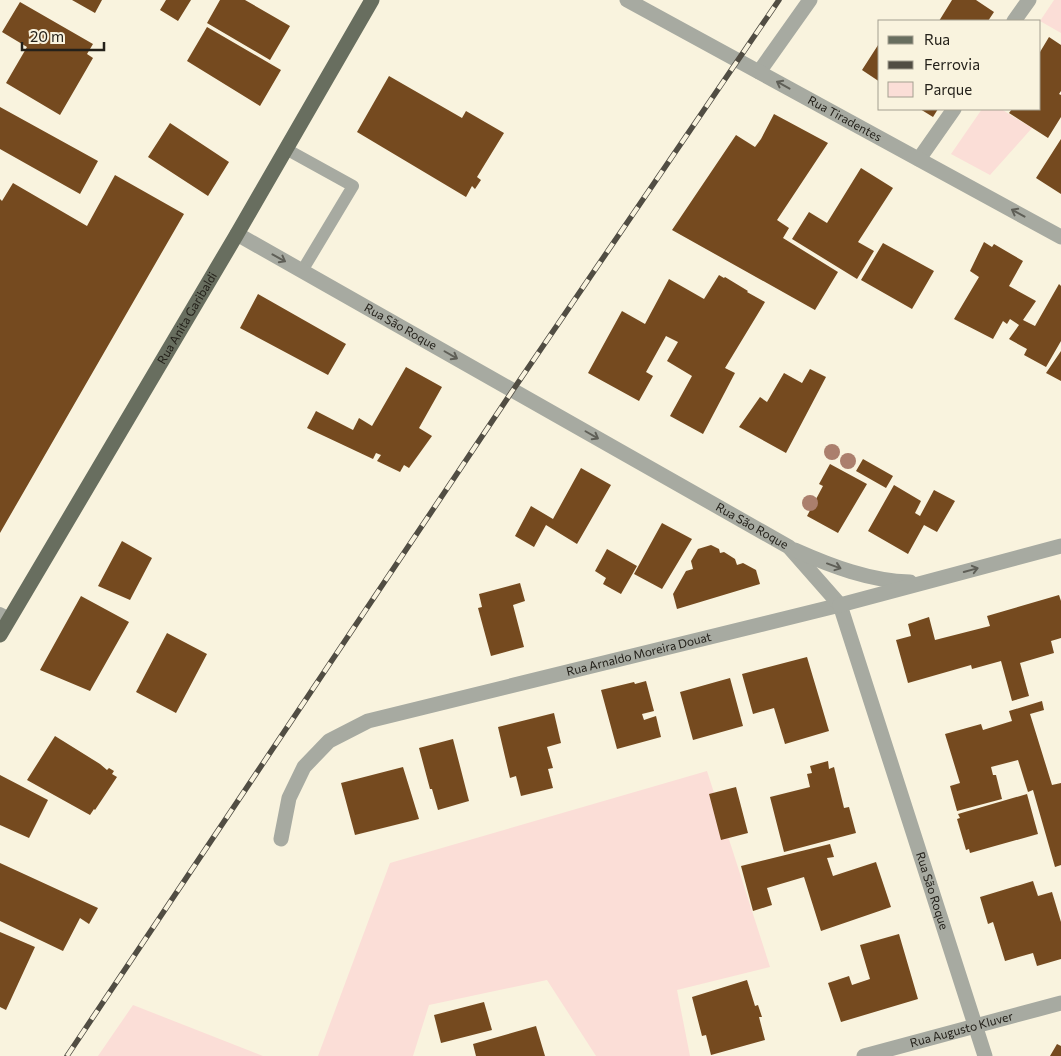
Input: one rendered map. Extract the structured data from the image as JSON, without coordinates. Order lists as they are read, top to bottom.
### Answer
{
  "streets": {
    "main road": ["Rua Anita Garibaldi"],
    "street": [
      "Rua Tiradentes",
      "Rua São Roque",
      "Rua Arnaldo Moreira Douat",
      "Rua Augusto Kluver"
    ]
  },
  "crossings": [
    ["Rua Anita Garibaldi", "Rua São Roque"],
    ["Rua São Roque", "Rua Arnaldo Moreira Douat"],
    ["Rua São Roque", "Rua Augusto Kluver"]
  ],
  "one_way": ["Rua Tiradentes", "Rua São Roque"],
  "legend": ["Rua", "Ferrovia", "Parque"],
  "scale_bar": "20 m"
}
